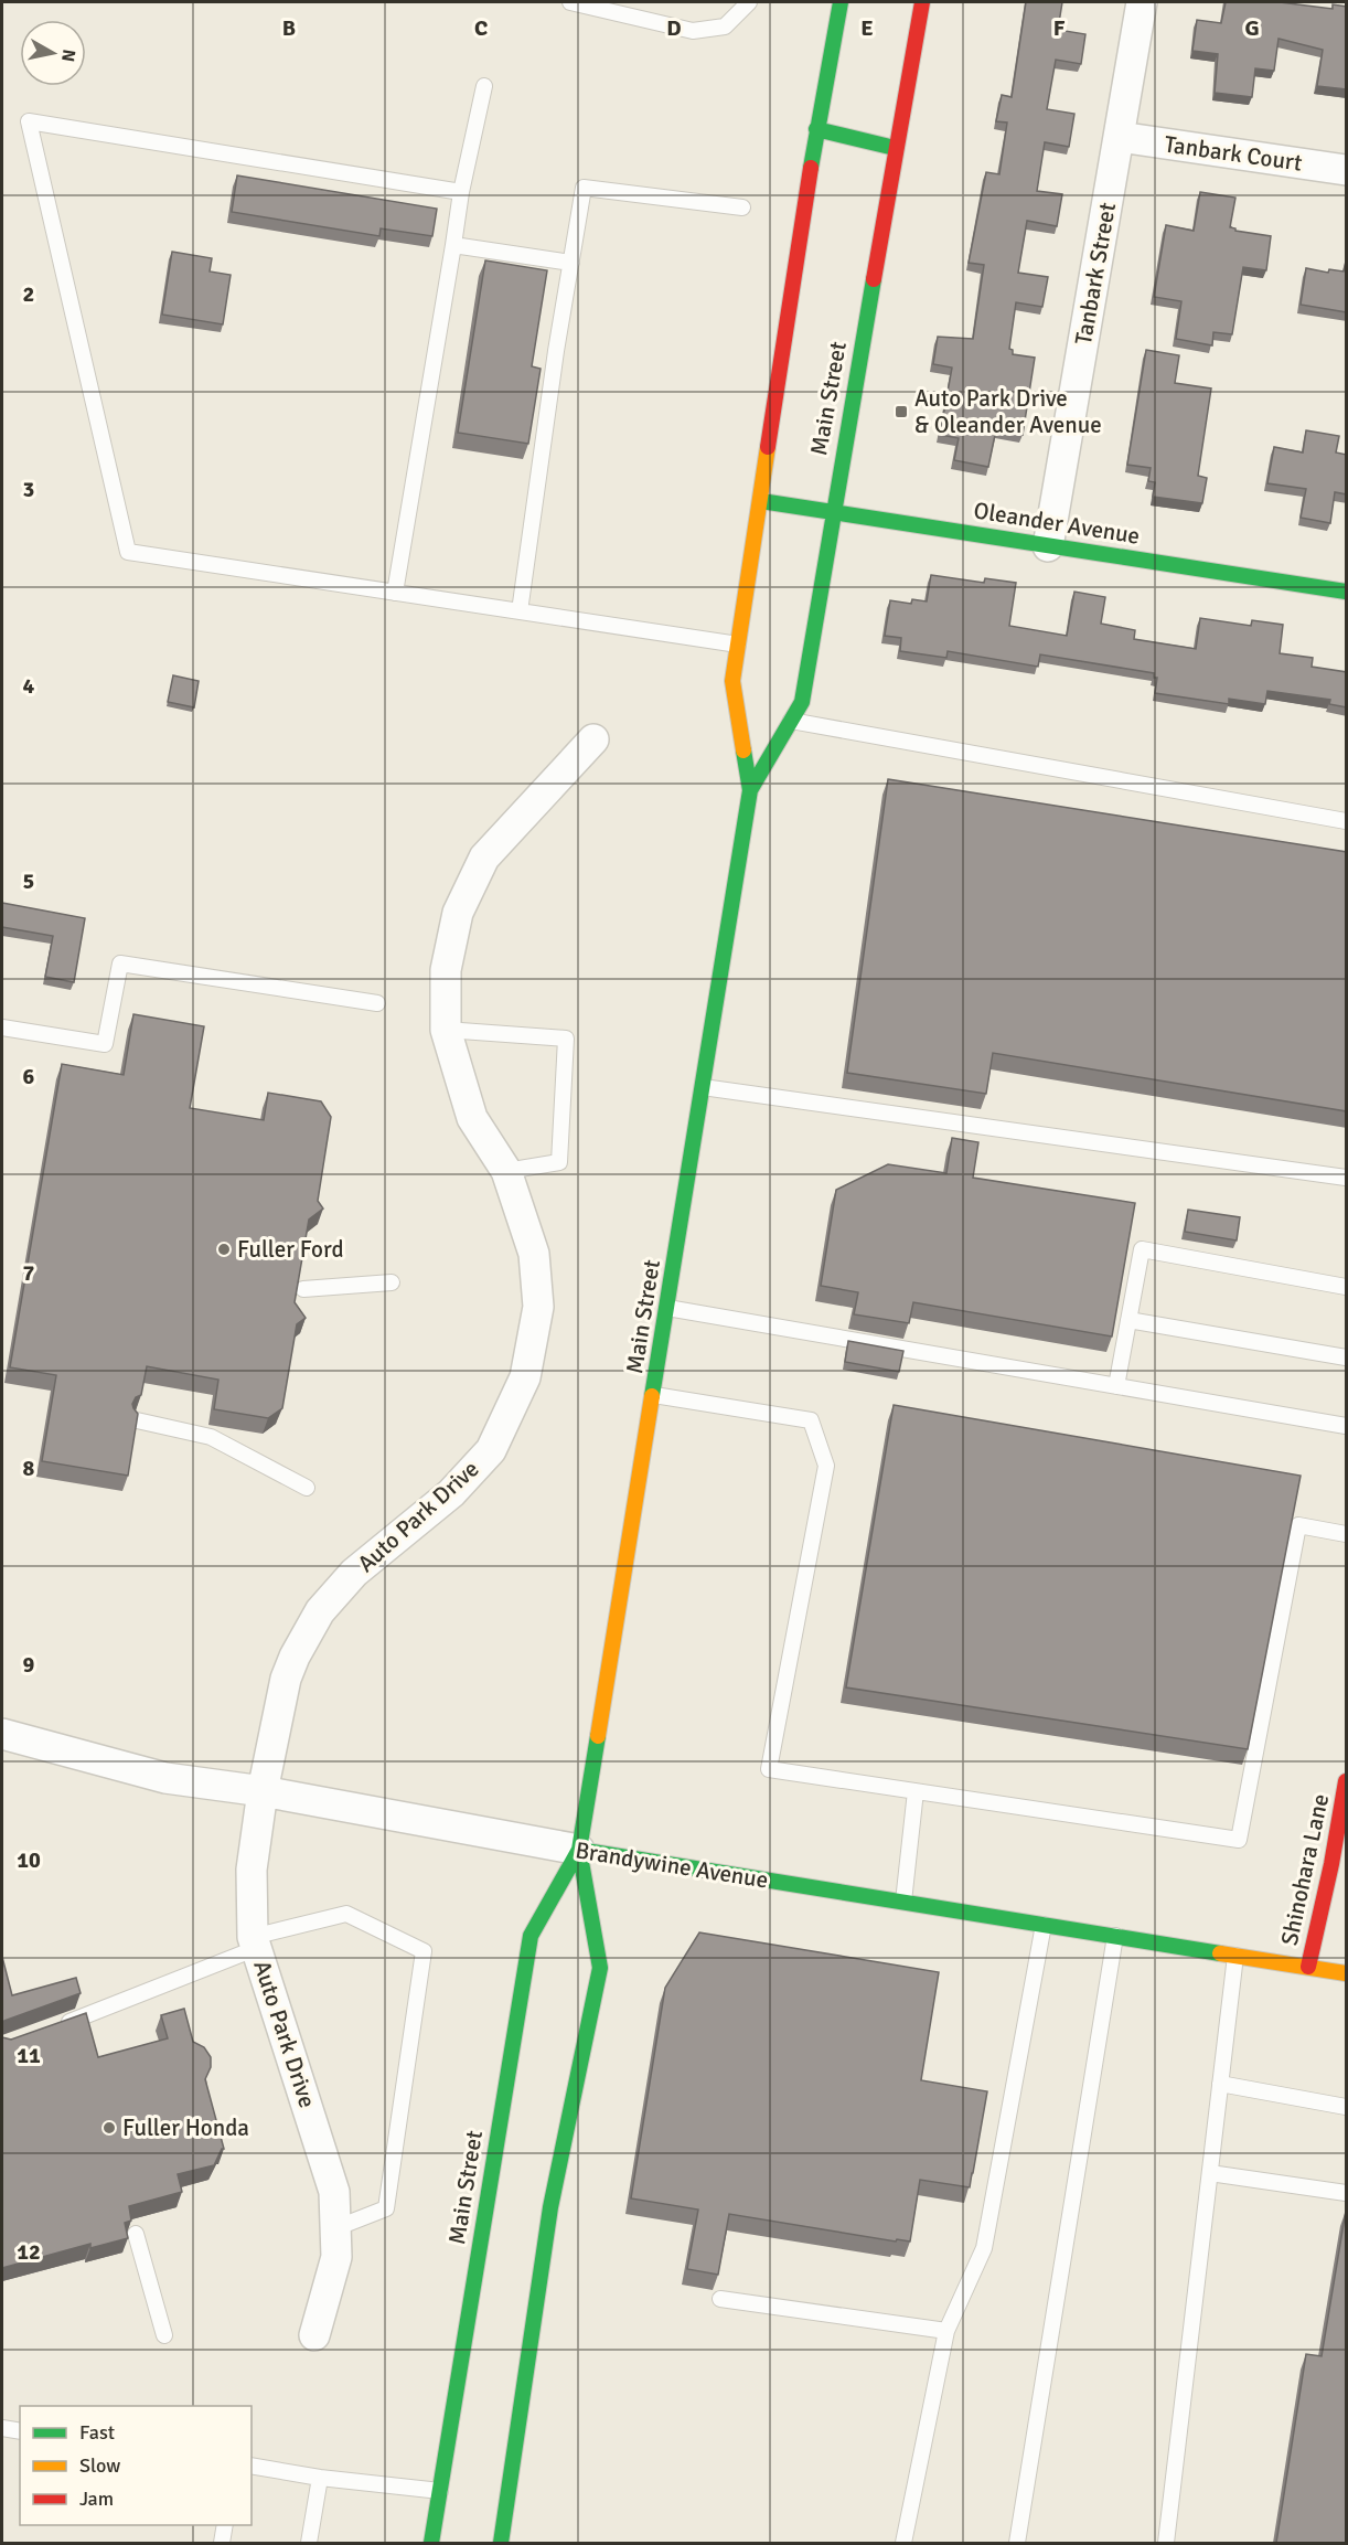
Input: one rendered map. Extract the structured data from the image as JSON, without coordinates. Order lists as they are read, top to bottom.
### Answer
{
  "streets": {
    "main road": [
      "Main Street",
      "Oleander Avenue",
      "Brandywine Avenue",
      "Shinohara Lane"
    ],
    "street": ["Tanbark Court", "Tanbark Street", "Auto Park Drive"]
  },
  "crossings": [
    ["Tanbark Court", "Tanbark Street"],
    ["Tanbark Street", "Oleander Avenue"],
    ["Main Street", "Oleander Avenue"],
    ["Main Street", "Brandywine Avenue"],
    ["Auto Park Drive", "Brandywine Avenue"],
    ["Brandywine Avenue", "Shinohara Lane"]
  ],
  "places": {
    "transit": ["Auto Park Drive & Oleander Avenue"],
    "other": ["Fuller Ford", "Fuller Honda"]
  },
  "legend": ["Fast", "Slow", "Jam"],
  "north": "right",
  "grid": {
    "columns": [
      "B",
      "C",
      "D",
      "E",
      "F",
      "G"
    ],
    "rows": [
      "2",
      "3",
      "4",
      "5",
      "6",
      "7",
      "8",
      "9",
      "10",
      "11",
      "12"
    ]
  }
}
